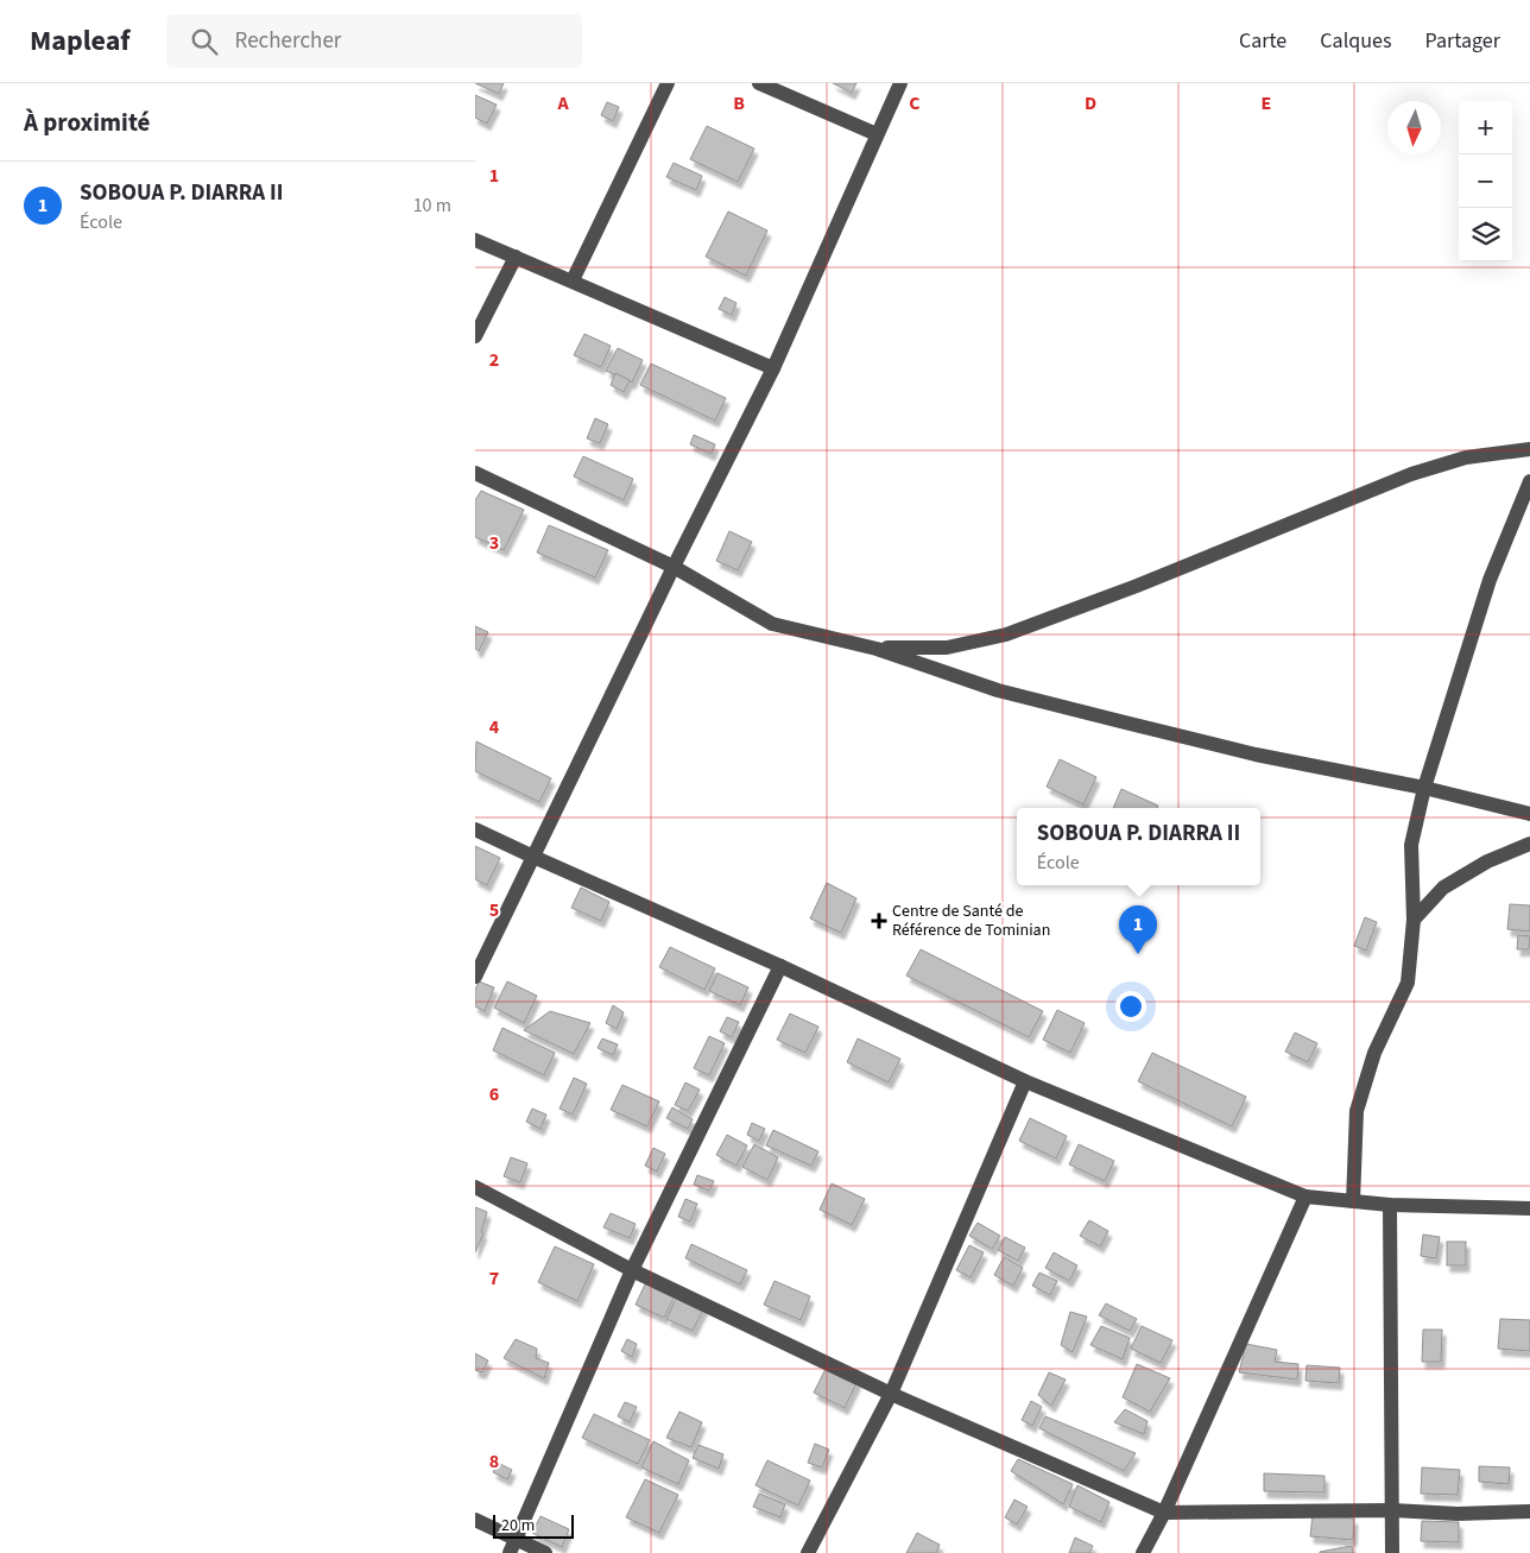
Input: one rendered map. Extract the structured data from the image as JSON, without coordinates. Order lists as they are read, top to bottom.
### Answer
{
  "places": {
    "health": ["Centre de Santé de Référence de Tominian"]
  },
  "scale_bar": "20 m",
  "north": "bottom",
  "page": {
    "header": "Mapleaf",
    "search": "Rechercher",
    "nav": ["Carte", "Calques", "Partager"],
    "heading": "À proximité",
    "map_buttons": ["+", "−"],
    "list": [
      {
        "mark": "1",
        "name": "SOBOUA P. DIARRA II",
        "note": "École",
        "value": "10 m"
      }
    ],
    "popup": ["SOBOUA P. DIARRA II", "École"],
    "pins": "1",
    "scale": "20 m"
  },
  "grid": {
    "columns": [
      "A",
      "B",
      "C",
      "D",
      "E"
    ],
    "rows": [
      "1",
      "2",
      "3",
      "4",
      "5",
      "6",
      "7",
      "8"
    ]
  }
}
